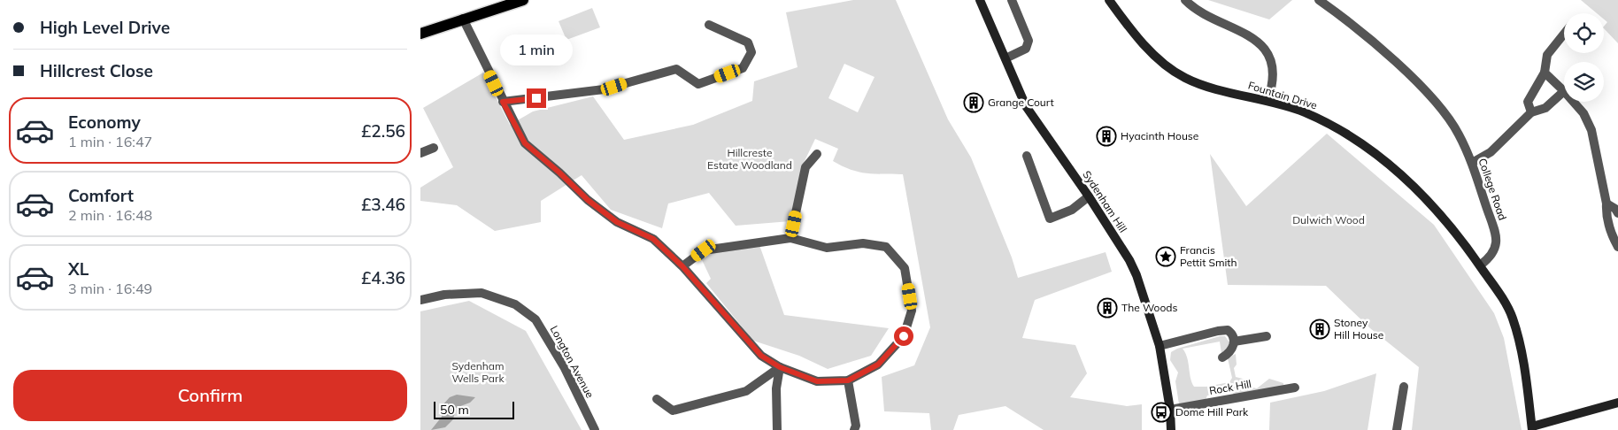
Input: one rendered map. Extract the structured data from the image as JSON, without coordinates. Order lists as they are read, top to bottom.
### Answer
{
  "streets": {
    "street": [
      "Fountain Drive",
      "College Road",
      "Sydenham Hill",
      "Longton Avenue",
      "Rock Hill"
    ]
  },
  "crossings": [
    ["Fountain Drive", "College Road"],
    ["Sydenham Hill", "Rock Hill"]
  ],
  "parks": ["Hillcreste Estate Woodland", "Dulwich Wood", "Sydenham Wells Park"],
  "places": {
    "building": [
      "Grange Court",
      "Hyacinth House",
      "The Woods",
      "Stoney Hill House"
    ],
    "place": ["Francis Pettit Smith"],
    "bus stop": ["Dome Hill Park"]
  },
  "scale_bar": "50 m",
  "page": {
    "banner": ["High Level Drive", "Hillcrest Close"],
    "bubble": "1 min",
    "list": [
      {
        "name": "Economy",
        "note": "1 min · 16:47",
        "value": "£2.56"
      },
      {
        "name": "Comfort",
        "note": "2 min · 16:48",
        "value": "£3.46"
      },
      {
        "name": "XL",
        "note": "3 min · 16:49",
        "value": "£4.36"
      }
    ],
    "buttons": "Confirm",
    "scale": "50 m"
  }
}
